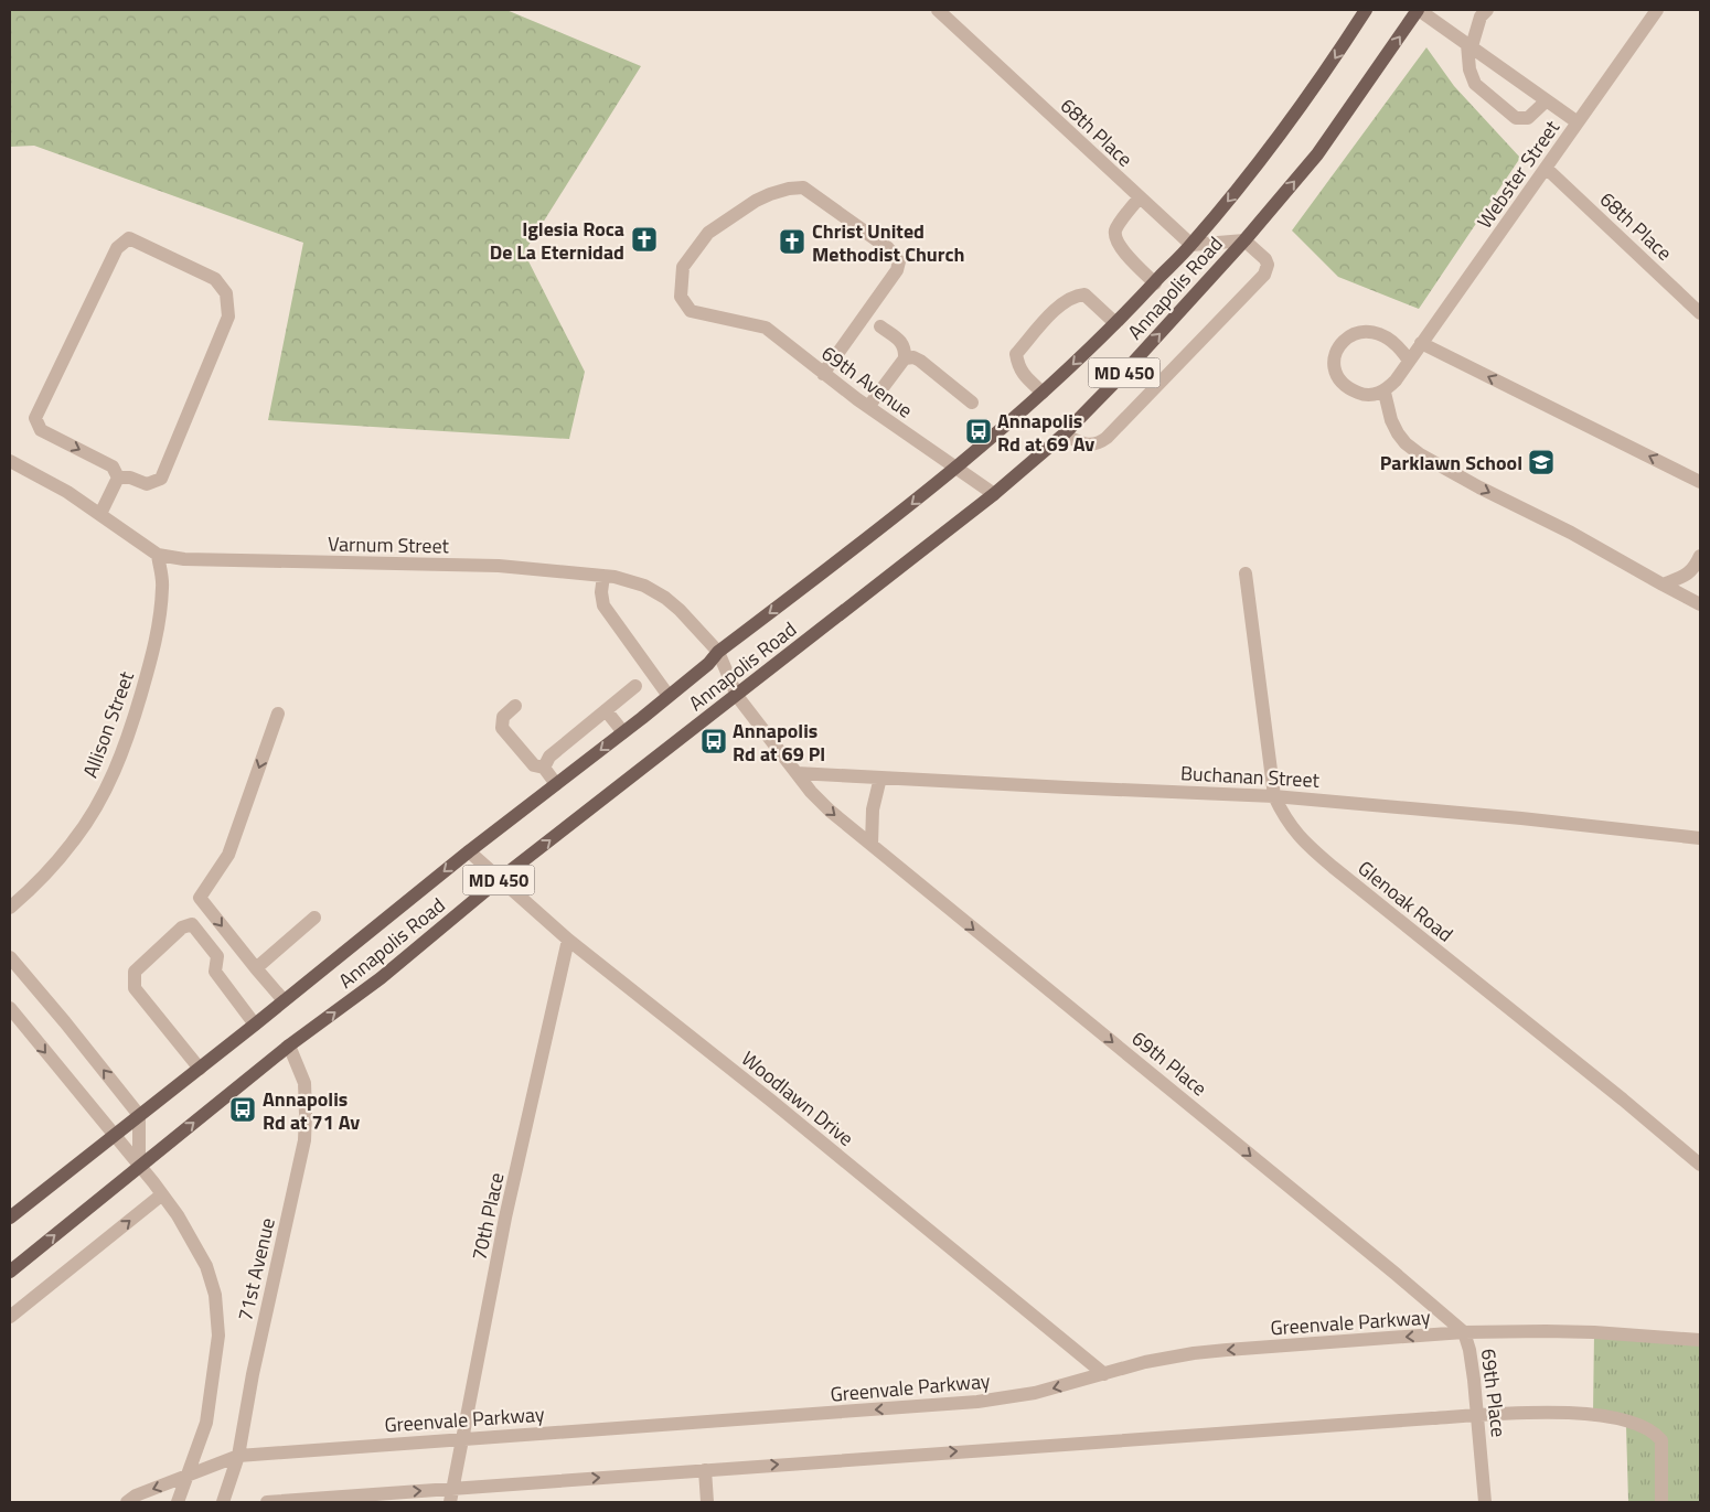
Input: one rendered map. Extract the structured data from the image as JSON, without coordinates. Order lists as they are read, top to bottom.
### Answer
{
  "streets": {
    "main road": ["Annapolis Road", "MD 450"],
    "street": [
      "68th Place",
      "Webster Street",
      "69th Avenue",
      "Varnum Street",
      "Allison Street",
      "Buchanan Street",
      "Glenoak Road",
      "69th Place",
      "Woodlawn Drive",
      "70th Place",
      "71st Avenue",
      "Greenvale Parkway"
    ]
  },
  "crossings": [
    ["68th Place", "Webster Street"],
    ["68th Place", "Annapolis Road"],
    ["Annapolis Road", "69th Avenue"],
    ["Annapolis Road", "Varnum Street"],
    ["Annapolis Road", "69th Place"],
    ["Annapolis Road", "Woodlawn Drive"],
    ["Annapolis Road", "71st Avenue"],
    ["Varnum Street", "Allison Street"],
    ["Varnum Street", "69th Place"],
    ["Buchanan Street", "Glenoak Road"],
    ["Buchanan Street", "69th Place"],
    ["69th Place", "Greenvale Parkway"],
    ["Woodlawn Drive", "70th Place"],
    ["Woodlawn Drive", "Greenvale Parkway"],
    ["70th Place", "Greenvale Parkway"],
    ["71st Avenue", "Greenvale Parkway"]
  ],
  "one_way": ["69th Place"],
  "places": {
    "church": ["Iglesia Roca De La Eternidad", "Christ United Methodist Church"],
    "bus stop": ["Annapolis Rd at 69 Av", "Annapolis Rd at 69 Pl", "Annapolis Rd at 71 Av"],
    "school or university": ["Parklawn School"]
  }
}
